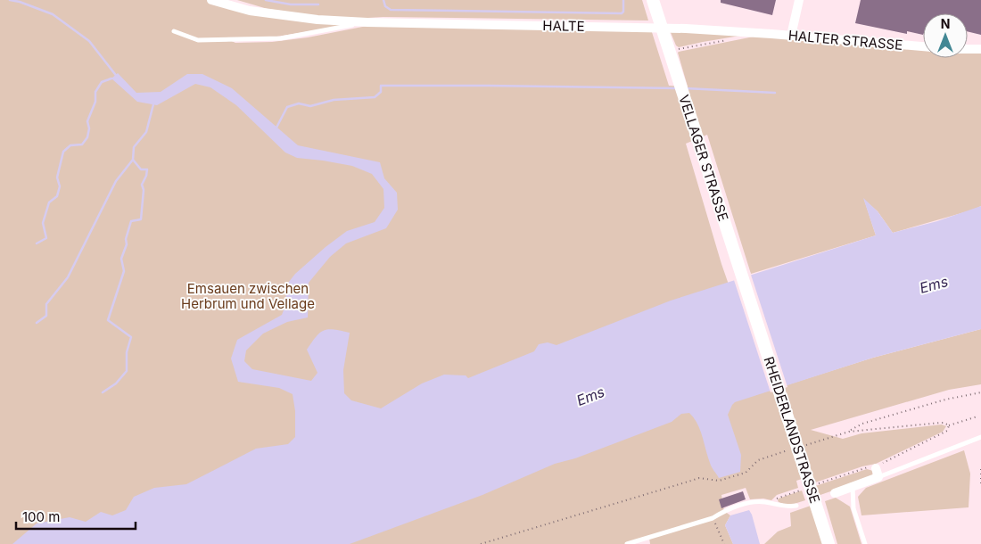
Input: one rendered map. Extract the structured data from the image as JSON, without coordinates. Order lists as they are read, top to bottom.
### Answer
{
  "streets": {
    "main road": ["VELLAGER STRASSE", "RHEIDERLANDSTRASSE"],
    "street": ["HALTE", "HALTER STRASSE"]
  },
  "crossings": [
    ["HALTE", "HALTER STRASSE"],
    ["VELLAGER STRASSE", "RHEIDERLANDSTRASSE"]
  ],
  "water": ["Ems"],
  "parks": ["Emsauen zwischen Herbrum und Vellage"],
  "scale_bar": "100 m",
  "north": "top"
}
